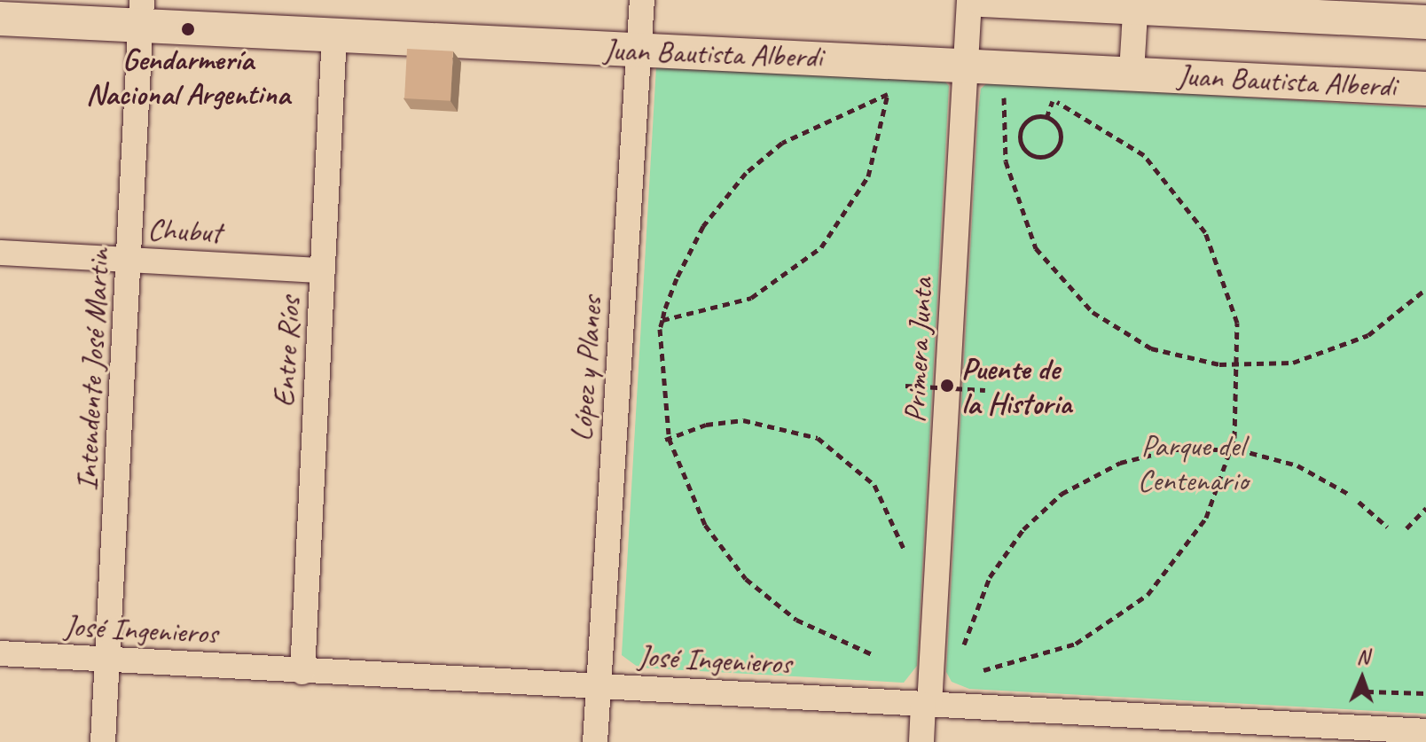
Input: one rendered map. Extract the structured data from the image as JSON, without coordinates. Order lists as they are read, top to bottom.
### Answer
{
  "streets": {
    "main road": ["Juan Bautista Alberdi"],
    "street": [
      "Chubut",
      "Primera Junta",
      "Entre Ríos",
      "López y Planes",
      "Intendente José Martin",
      "José Ingenieros"
    ]
  },
  "crossings": [
    ["Juan Bautista Alberdi", "Primera Junta"],
    ["Juan Bautista Alberdi", "Entre Ríos"],
    ["Juan Bautista Alberdi", "López y Planes"],
    ["Juan Bautista Alberdi", "Intendente José Martin"],
    ["Chubut", "Entre Ríos"],
    ["Chubut", "Intendente José Martin"],
    ["Primera Junta", "José Ingenieros"],
    ["Entre Ríos", "José Ingenieros"],
    ["López y Planes", "José Ingenieros"],
    ["Intendente José Martin", "José Ingenieros"]
  ],
  "parks": ["Parque del Centenario"],
  "places": ["Gendarmería Nacional Argentina", "Puente de la Historia"],
  "north": "top"
}
